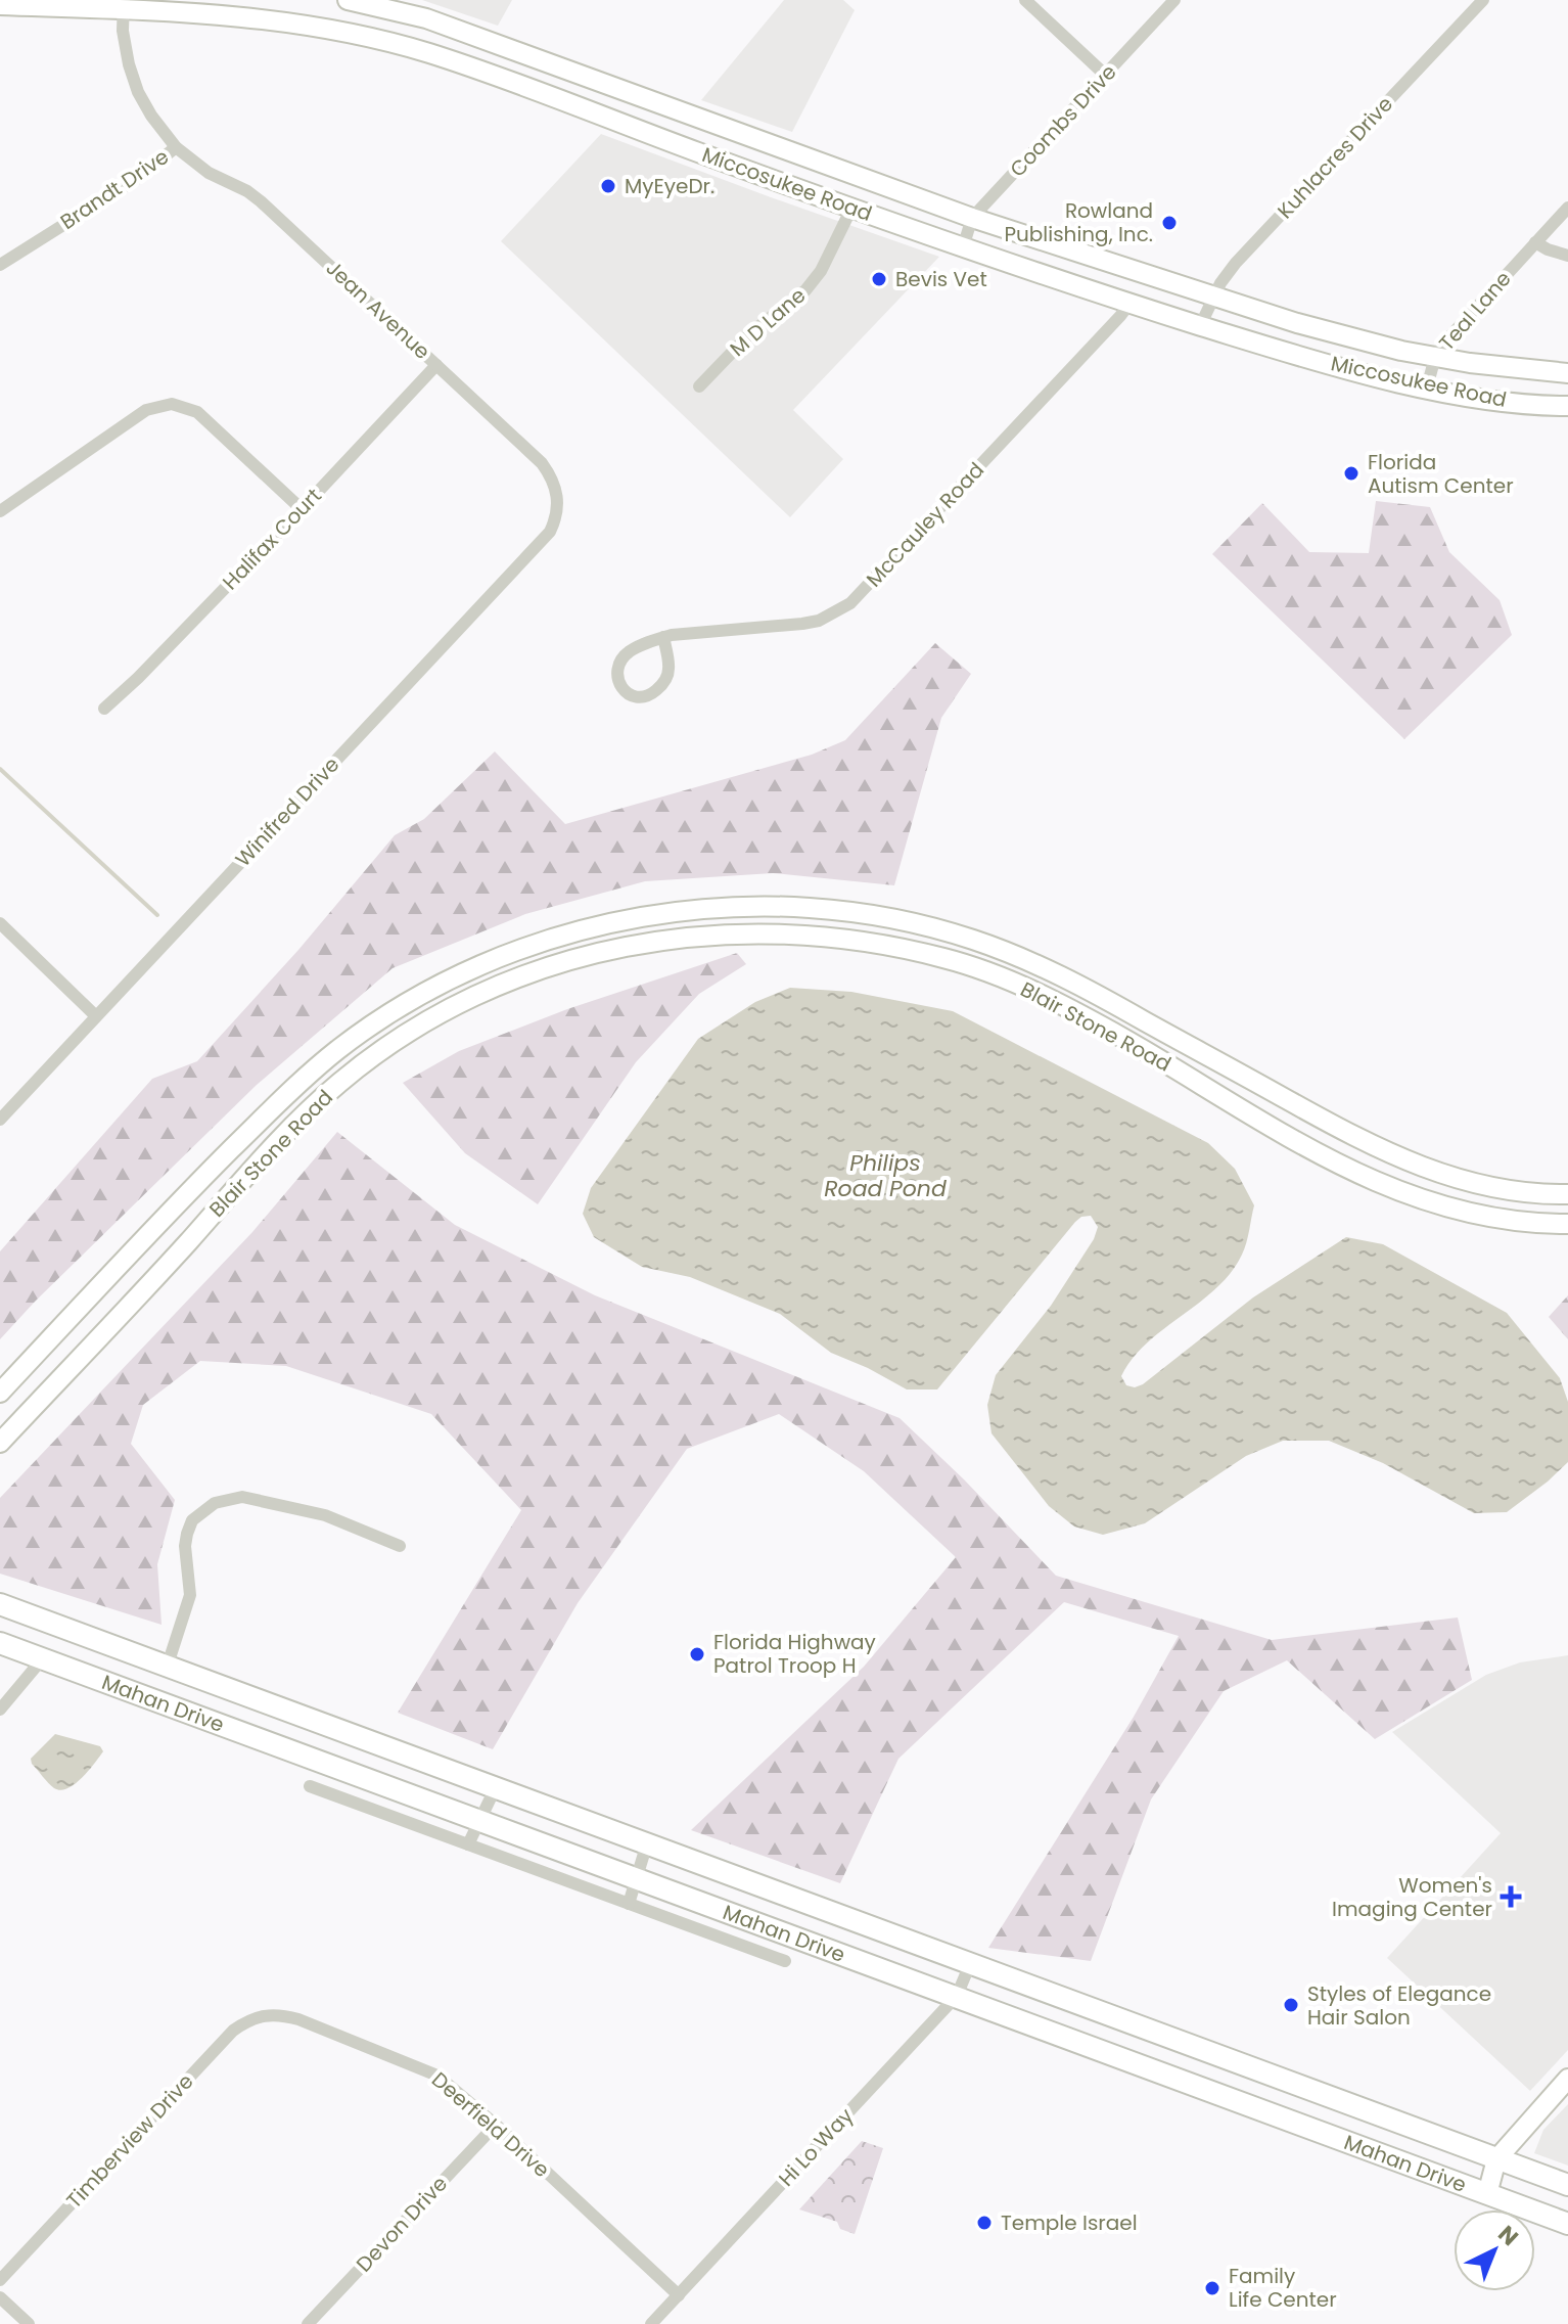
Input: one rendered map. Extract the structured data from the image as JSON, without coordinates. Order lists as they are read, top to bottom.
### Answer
{
  "streets": {
    "main road": ["Miccosukee Road", "Blair Stone Road", "Mahan Drive"],
    "street": [
      "Coombs Drive",
      "Kuhlacres Drive",
      "Brandt Drive",
      "Jean Avenue",
      "Teal Lane",
      "M D Lane",
      "McCauley Road",
      "Halifax Court",
      "Winifred Drive",
      "Deerfield Drive",
      "Timberview Drive",
      "Hi Lo Way",
      "Devon Drive"
    ]
  },
  "crossings": [
    ["Coombs Drive", "Miccosukee Road"],
    ["Kuhlacres Drive", "Miccosukee Road"],
    ["Miccosukee Road", "Brandt Drive"],
    ["Miccosukee Road", "Teal Lane"],
    ["Miccosukee Road", "M D Lane"],
    ["Miccosukee Road", "McCauley Road"],
    ["Brandt Drive", "Jean Avenue"],
    ["Jean Avenue", "Halifax Court"],
    ["Jean Avenue", "Winifred Drive"],
    ["Mahan Drive", "Hi Lo Way"],
    ["Deerfield Drive", "Timberview Drive"],
    ["Deerfield Drive", "Hi Lo Way"],
    ["Deerfield Drive", "Devon Drive"]
  ],
  "water": ["Philips Road Pond"],
  "places": {
    "other": [
      "MyEyeDr.",
      "Rowland Publishing, Inc.",
      "Bevis Vet",
      "Florida Autism Center",
      "Florida Highway Patrol Troop H",
      "Styles of Elegance Hair Salon",
      "Temple Israel",
      "Family Life Center"
    ],
    "health": ["Women's Imaging Center"]
  },
  "north": "top right"
}
